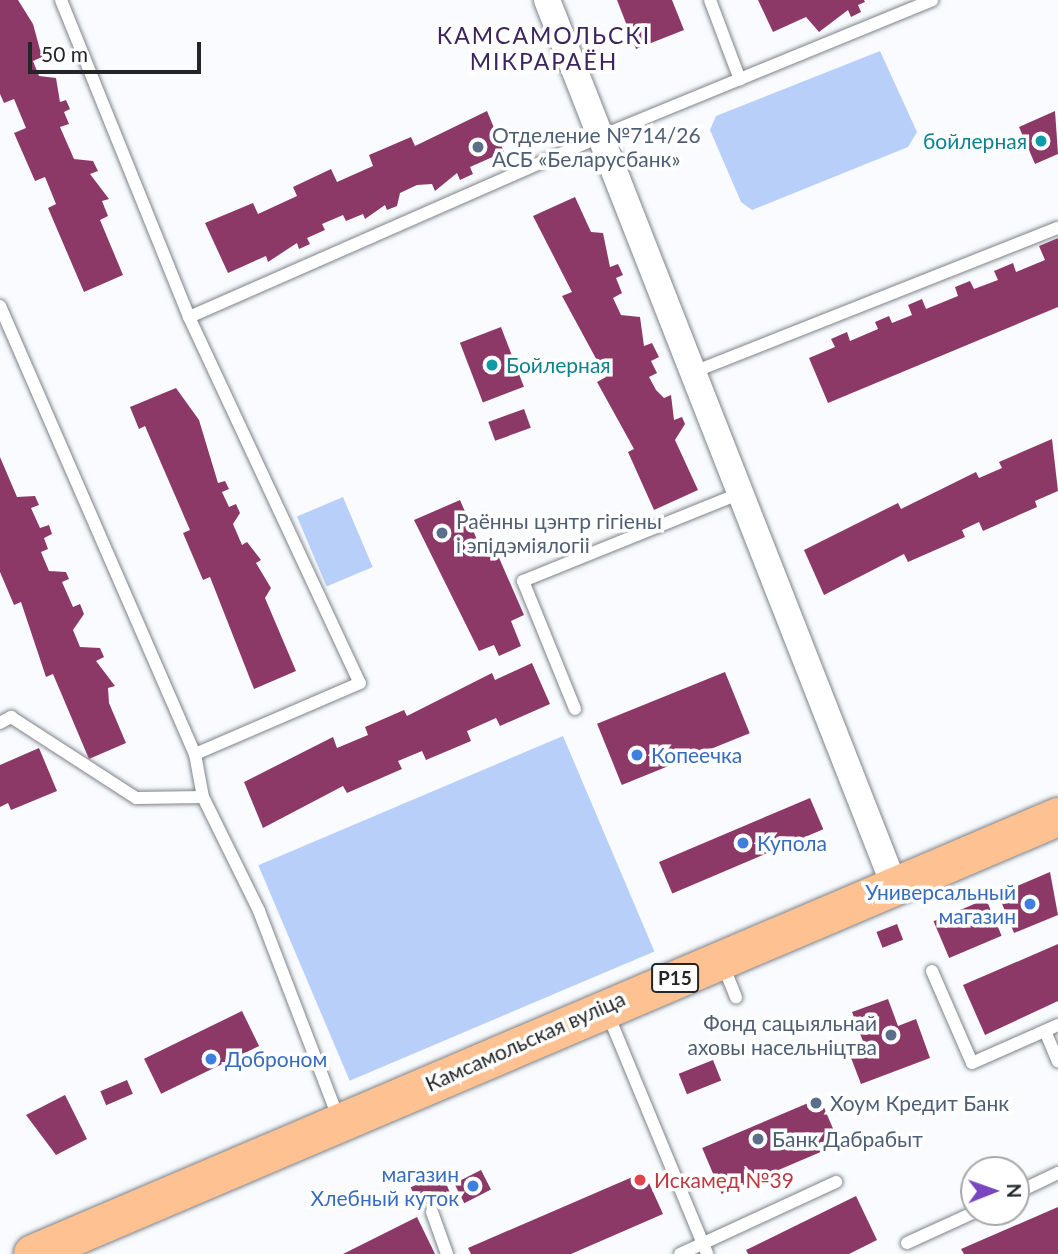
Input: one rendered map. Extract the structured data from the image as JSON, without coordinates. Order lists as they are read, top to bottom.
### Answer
{
  "streets": {
    "main road": ["Р15", "Камсамольская вуліца"]
  },
  "districts": ["КАМСАМОЛЬСКІ МІКРАРАЁН"],
  "places": [
    "бойлерная",
    "Отделение №714/26 АСБ «Беларусбанк»",
    "Бойлерная",
    "Раённы цэнтр гігіены і эпідэміялогіі",
    "Копеечка",
    "Купола",
    "Универсальный магазин",
    "Фонд сацыяльнай аховы насельніцтва",
    "Доброном",
    "Хоум Кредит Банк",
    "Банк Дабрабыт",
    "Искамед №39",
    "магазин Хлебный куток"
  ],
  "scale_bar": "50 m",
  "north": "right"
}
